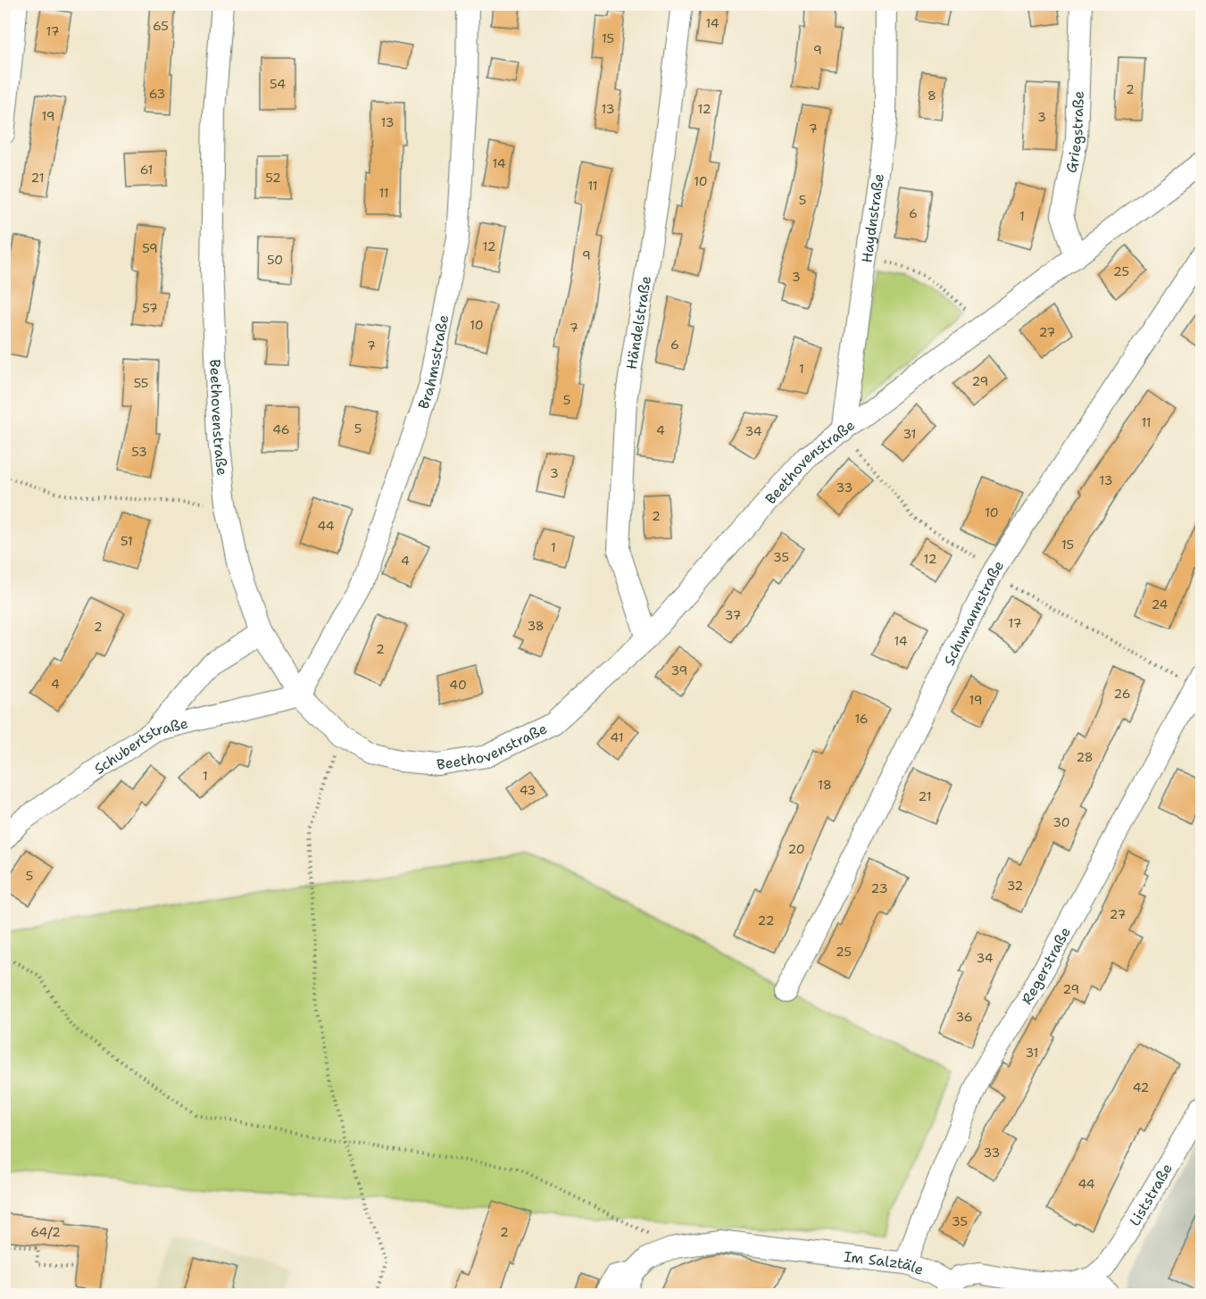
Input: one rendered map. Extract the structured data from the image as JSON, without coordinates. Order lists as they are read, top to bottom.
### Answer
{
  "streets": {
    "street": [
      "Griegstraße",
      "Haydnstraße",
      "Händelstraße",
      "Brahmsstraße",
      "Beethovenstraße",
      "Schumannstraße",
      "Schubertstraße",
      "Regerstraße",
      "Liststraße",
      "Im Salztäle"
    ]
  },
  "crossings": [
    ["Griegstraße", "Beethovenstraße"],
    ["Haydnstraße", "Beethovenstraße"],
    ["Händelstraße", "Beethovenstraße"],
    ["Brahmsstraße", "Beethovenstraße"],
    ["Brahmsstraße", "Schubertstraße"],
    ["Beethovenstraße", "Schubertstraße"],
    ["Regerstraße", "Im Salztäle"],
    ["Liststraße", "Im Salztäle"]
  ],
  "house_numbers": [
    "14",
    "65",
    "17",
    "15",
    "9",
    "54",
    "2",
    "63",
    "8",
    "13",
    "12",
    "19",
    "3",
    "13",
    "7",
    "14",
    "61",
    "21",
    "52",
    "10",
    "11",
    "11",
    "5",
    "6",
    "1",
    "12",
    "59",
    "9",
    "50",
    "25",
    "3",
    "57",
    "10",
    "7",
    "27",
    "6",
    "7",
    "1",
    "29",
    "55",
    "5",
    "11",
    "5",
    "46",
    "4",
    "34",
    "31",
    "53",
    "3",
    "13",
    "33",
    "10",
    "2",
    "44",
    "51",
    "15",
    "1",
    "35",
    "12",
    "4",
    "24",
    "37",
    "17",
    "38",
    "2",
    "14",
    "2",
    "39",
    "4",
    "40",
    "26",
    "19",
    "16",
    "41",
    "28",
    "1",
    "18",
    "43",
    "21",
    "30",
    "20",
    "5",
    "32",
    "23",
    "27",
    "22",
    "25",
    "34",
    "29",
    "36",
    "31",
    "42",
    "33",
    "44",
    "35",
    "64/2",
    "2"
  ]
}
